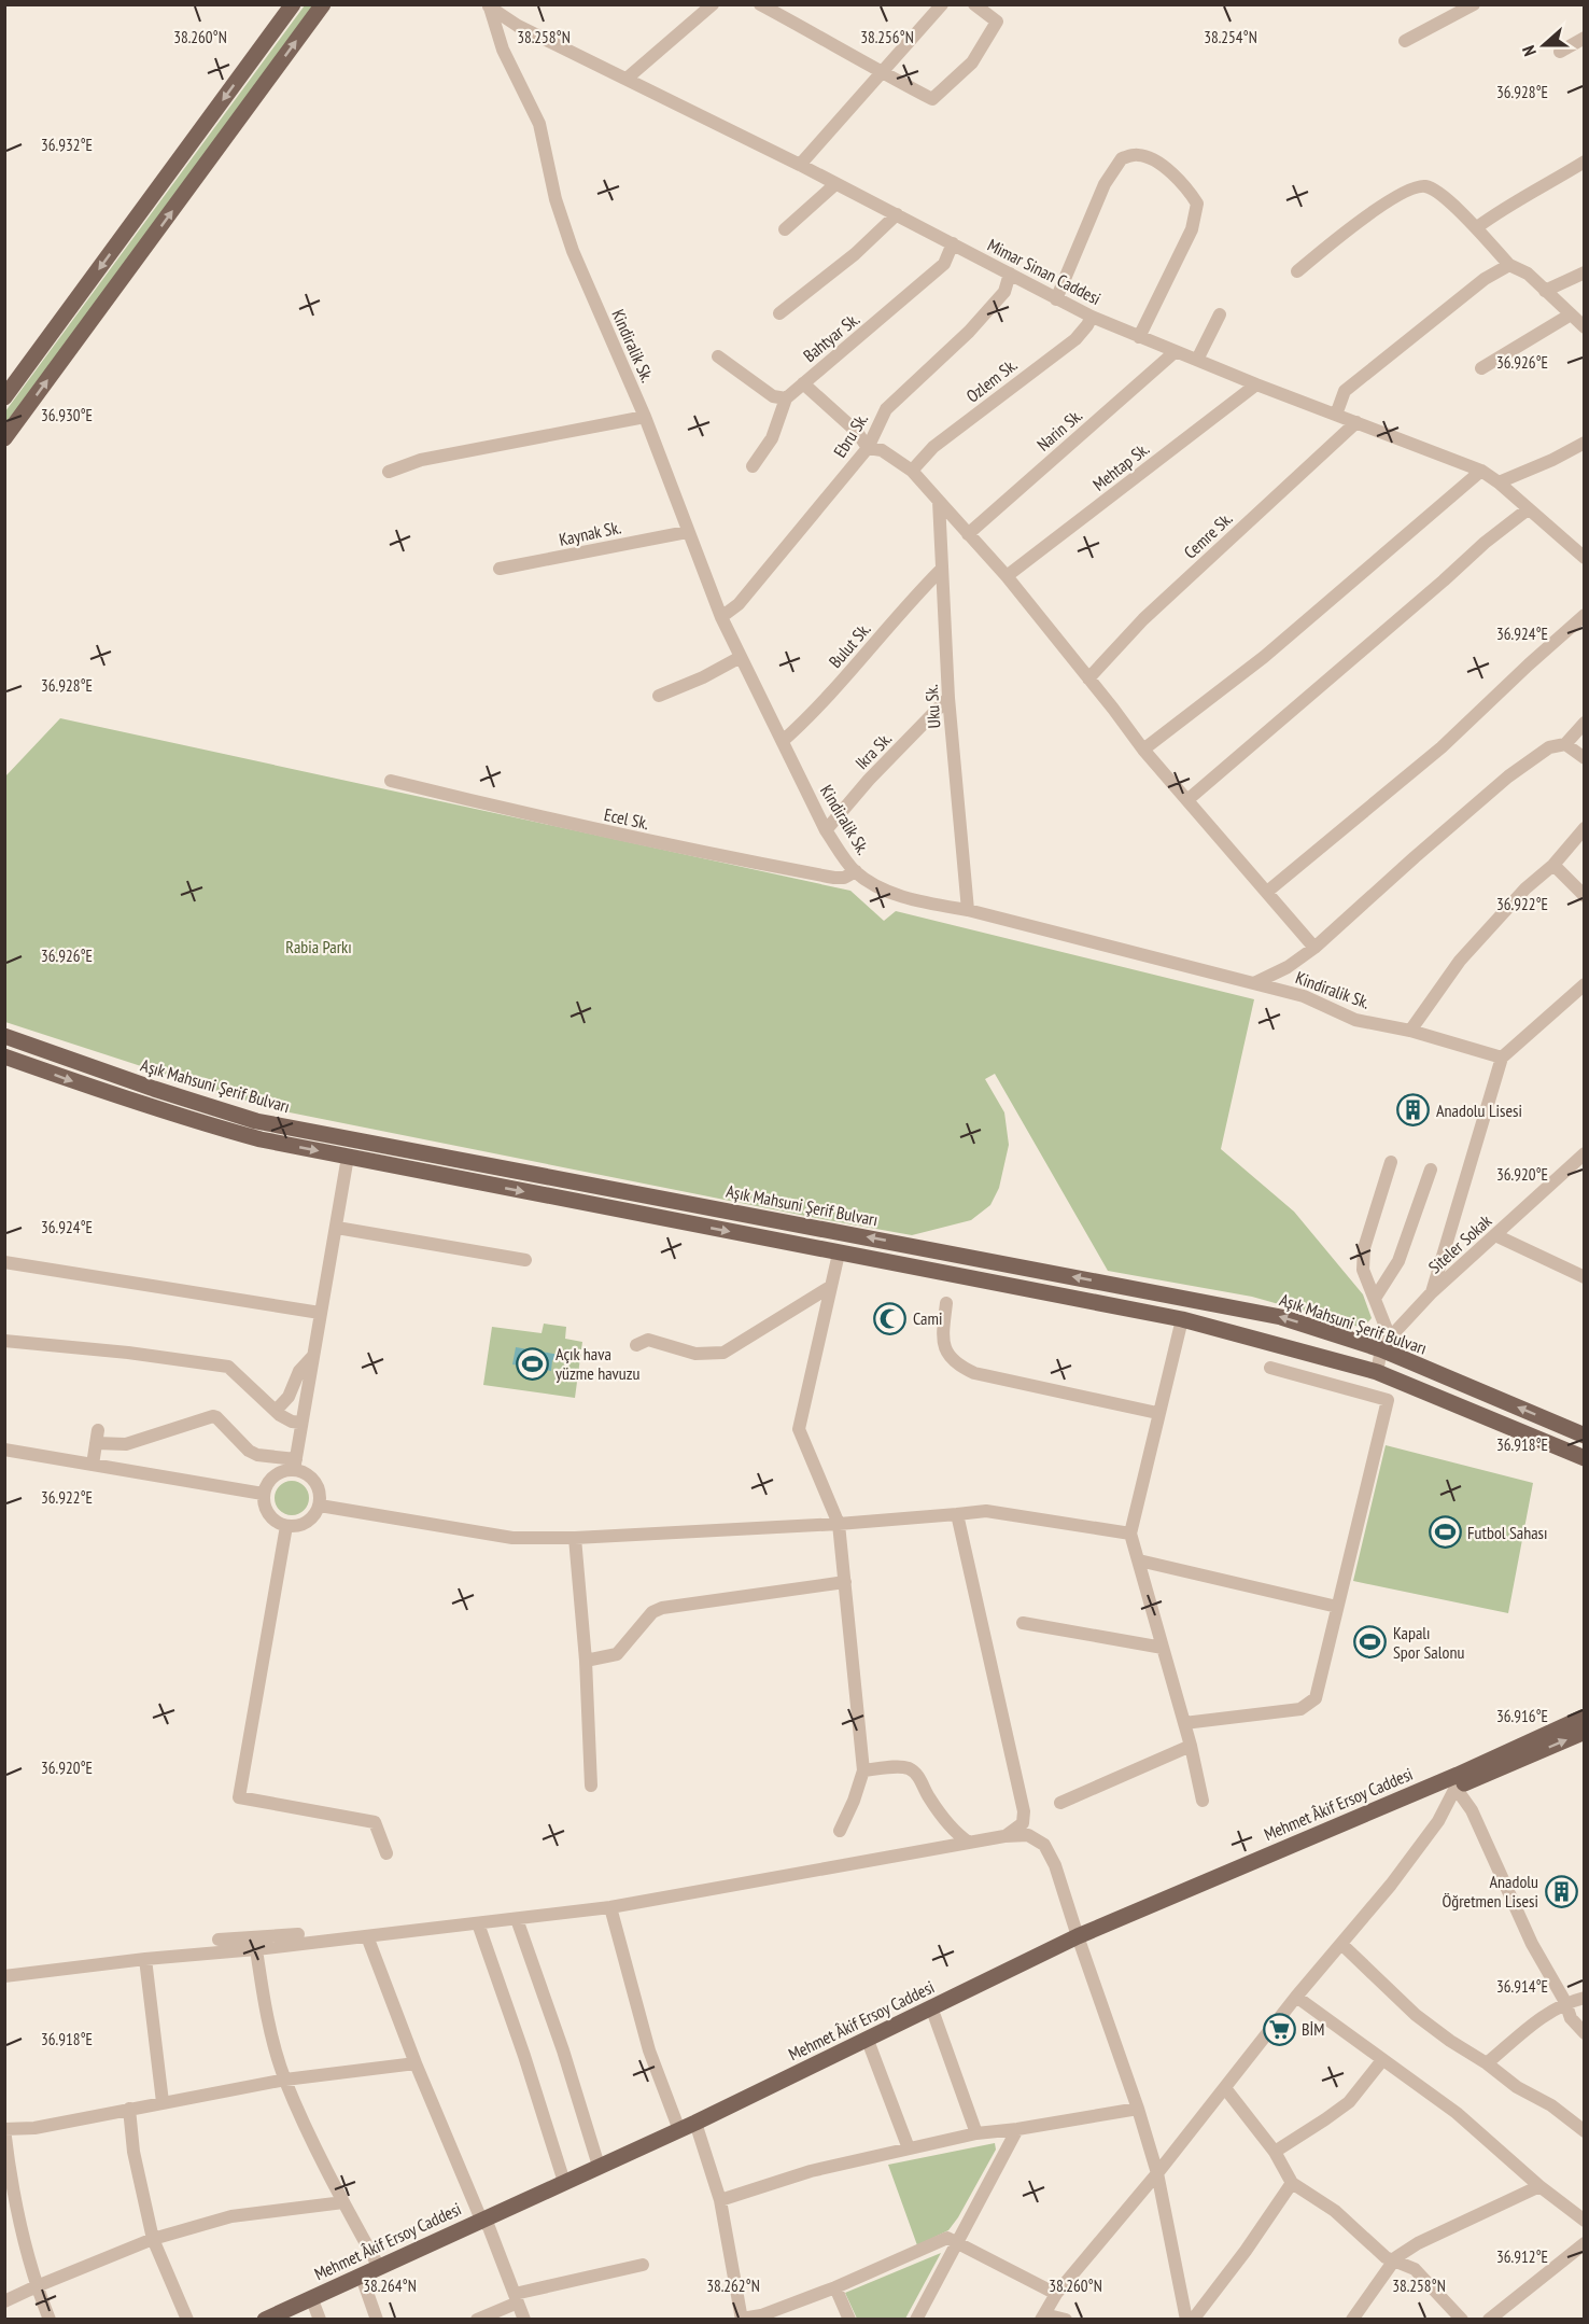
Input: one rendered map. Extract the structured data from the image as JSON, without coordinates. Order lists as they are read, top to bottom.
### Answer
{
  "streets": {
    "main road": ["Aşık Mahsuni Şerif Bulvarı", "Mehmet Âkif Ersoy Caddesi"],
    "street": [
      "Mimar Sinan Caddesi",
      "Bahtyar Sk.",
      "Kindiralik Sk.",
      "Ozlem Sk.",
      "Narin Sk.",
      "Ebru Sk.",
      "Mehtap Sk.",
      "Kaynak Sk.",
      "Cemre Sk.",
      "Bulut Sk.",
      "Uku Sk.",
      "Ikra Sk.",
      "Ecel Sk.",
      "Siteler Sokak"
    ]
  },
  "crossings": [
    ["Mimar Sinan Caddesi", "Bahtyar Sk."],
    ["Mimar Sinan Caddesi", "Kindiralik Sk."],
    ["Mimar Sinan Caddesi", "Ozlem Sk."],
    ["Mimar Sinan Caddesi", "Narin Sk."],
    ["Mimar Sinan Caddesi", "Ebru Sk."],
    ["Mimar Sinan Caddesi", "Mehtap Sk."],
    ["Mimar Sinan Caddesi", "Cemre Sk."],
    ["Kindiralik Sk.", "Ebru Sk."],
    ["Kindiralik Sk.", "Kaynak Sk."],
    ["Kindiralik Sk.", "Bulut Sk."],
    ["Kindiralik Sk.", "Uku Sk."],
    ["Kindiralik Sk.", "Ikra Sk."],
    ["Kindiralik Sk.", "Ecel Sk."],
    ["Bulut Sk.", "Uku Sk."],
    ["Uku Sk.", "Ikra Sk."],
    ["Aşık Mahsuni Şerif Bulvarı", "Siteler Sokak"]
  ],
  "parks": ["Rabia Parkı"],
  "places": {
    "building": ["Anadolu Lisesi", "Anadolu Öğretmen Lisesi"],
    "mosque": ["Cami"],
    "sports": ["Açık hava yüzme havuzu", "Futbol Sahası", "Kapalı Spor Salonu"],
    "supermarket": ["BİM"]
  },
  "north": "left",
  "coordinates": [
    "38.260°N",
    "38.258°N",
    "38.256°N",
    "38.254°N",
    "36.928°E",
    "36.932°E",
    "36.926°E",
    "36.930°E",
    "36.924°E",
    "36.922°E",
    "36.920°E",
    "36.918°E",
    "36.916°E",
    "36.914°E",
    "36.912°E",
    "38.264°N",
    "38.262°N"
  ]
}
